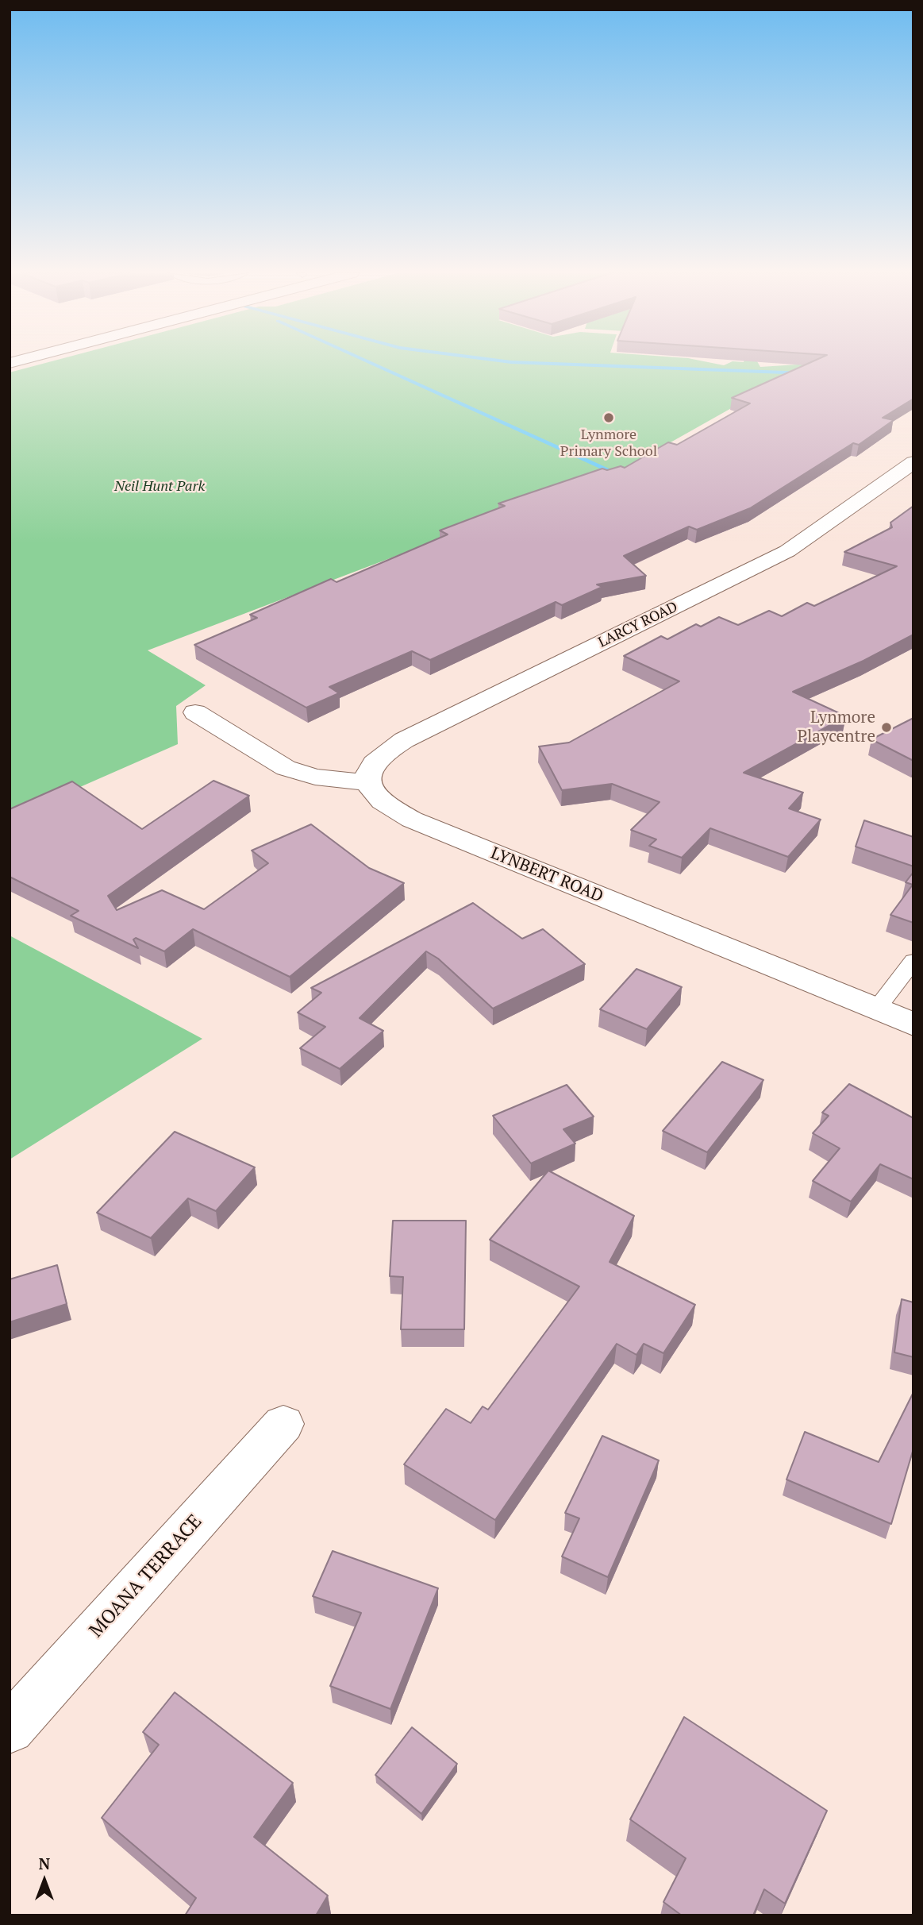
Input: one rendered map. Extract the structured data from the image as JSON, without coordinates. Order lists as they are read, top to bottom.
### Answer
{
  "streets": {
    "main road": ["LARCY ROAD", "LYNBERT ROAD", "MOANA TERRACE"]
  },
  "crossings": [
    ["LARCY ROAD", "LYNBERT ROAD"]
  ],
  "parks": ["Neil Hunt Park"],
  "places": ["Lynmore Primary School", "Lynmore Playcentre"],
  "north": "top"
}
